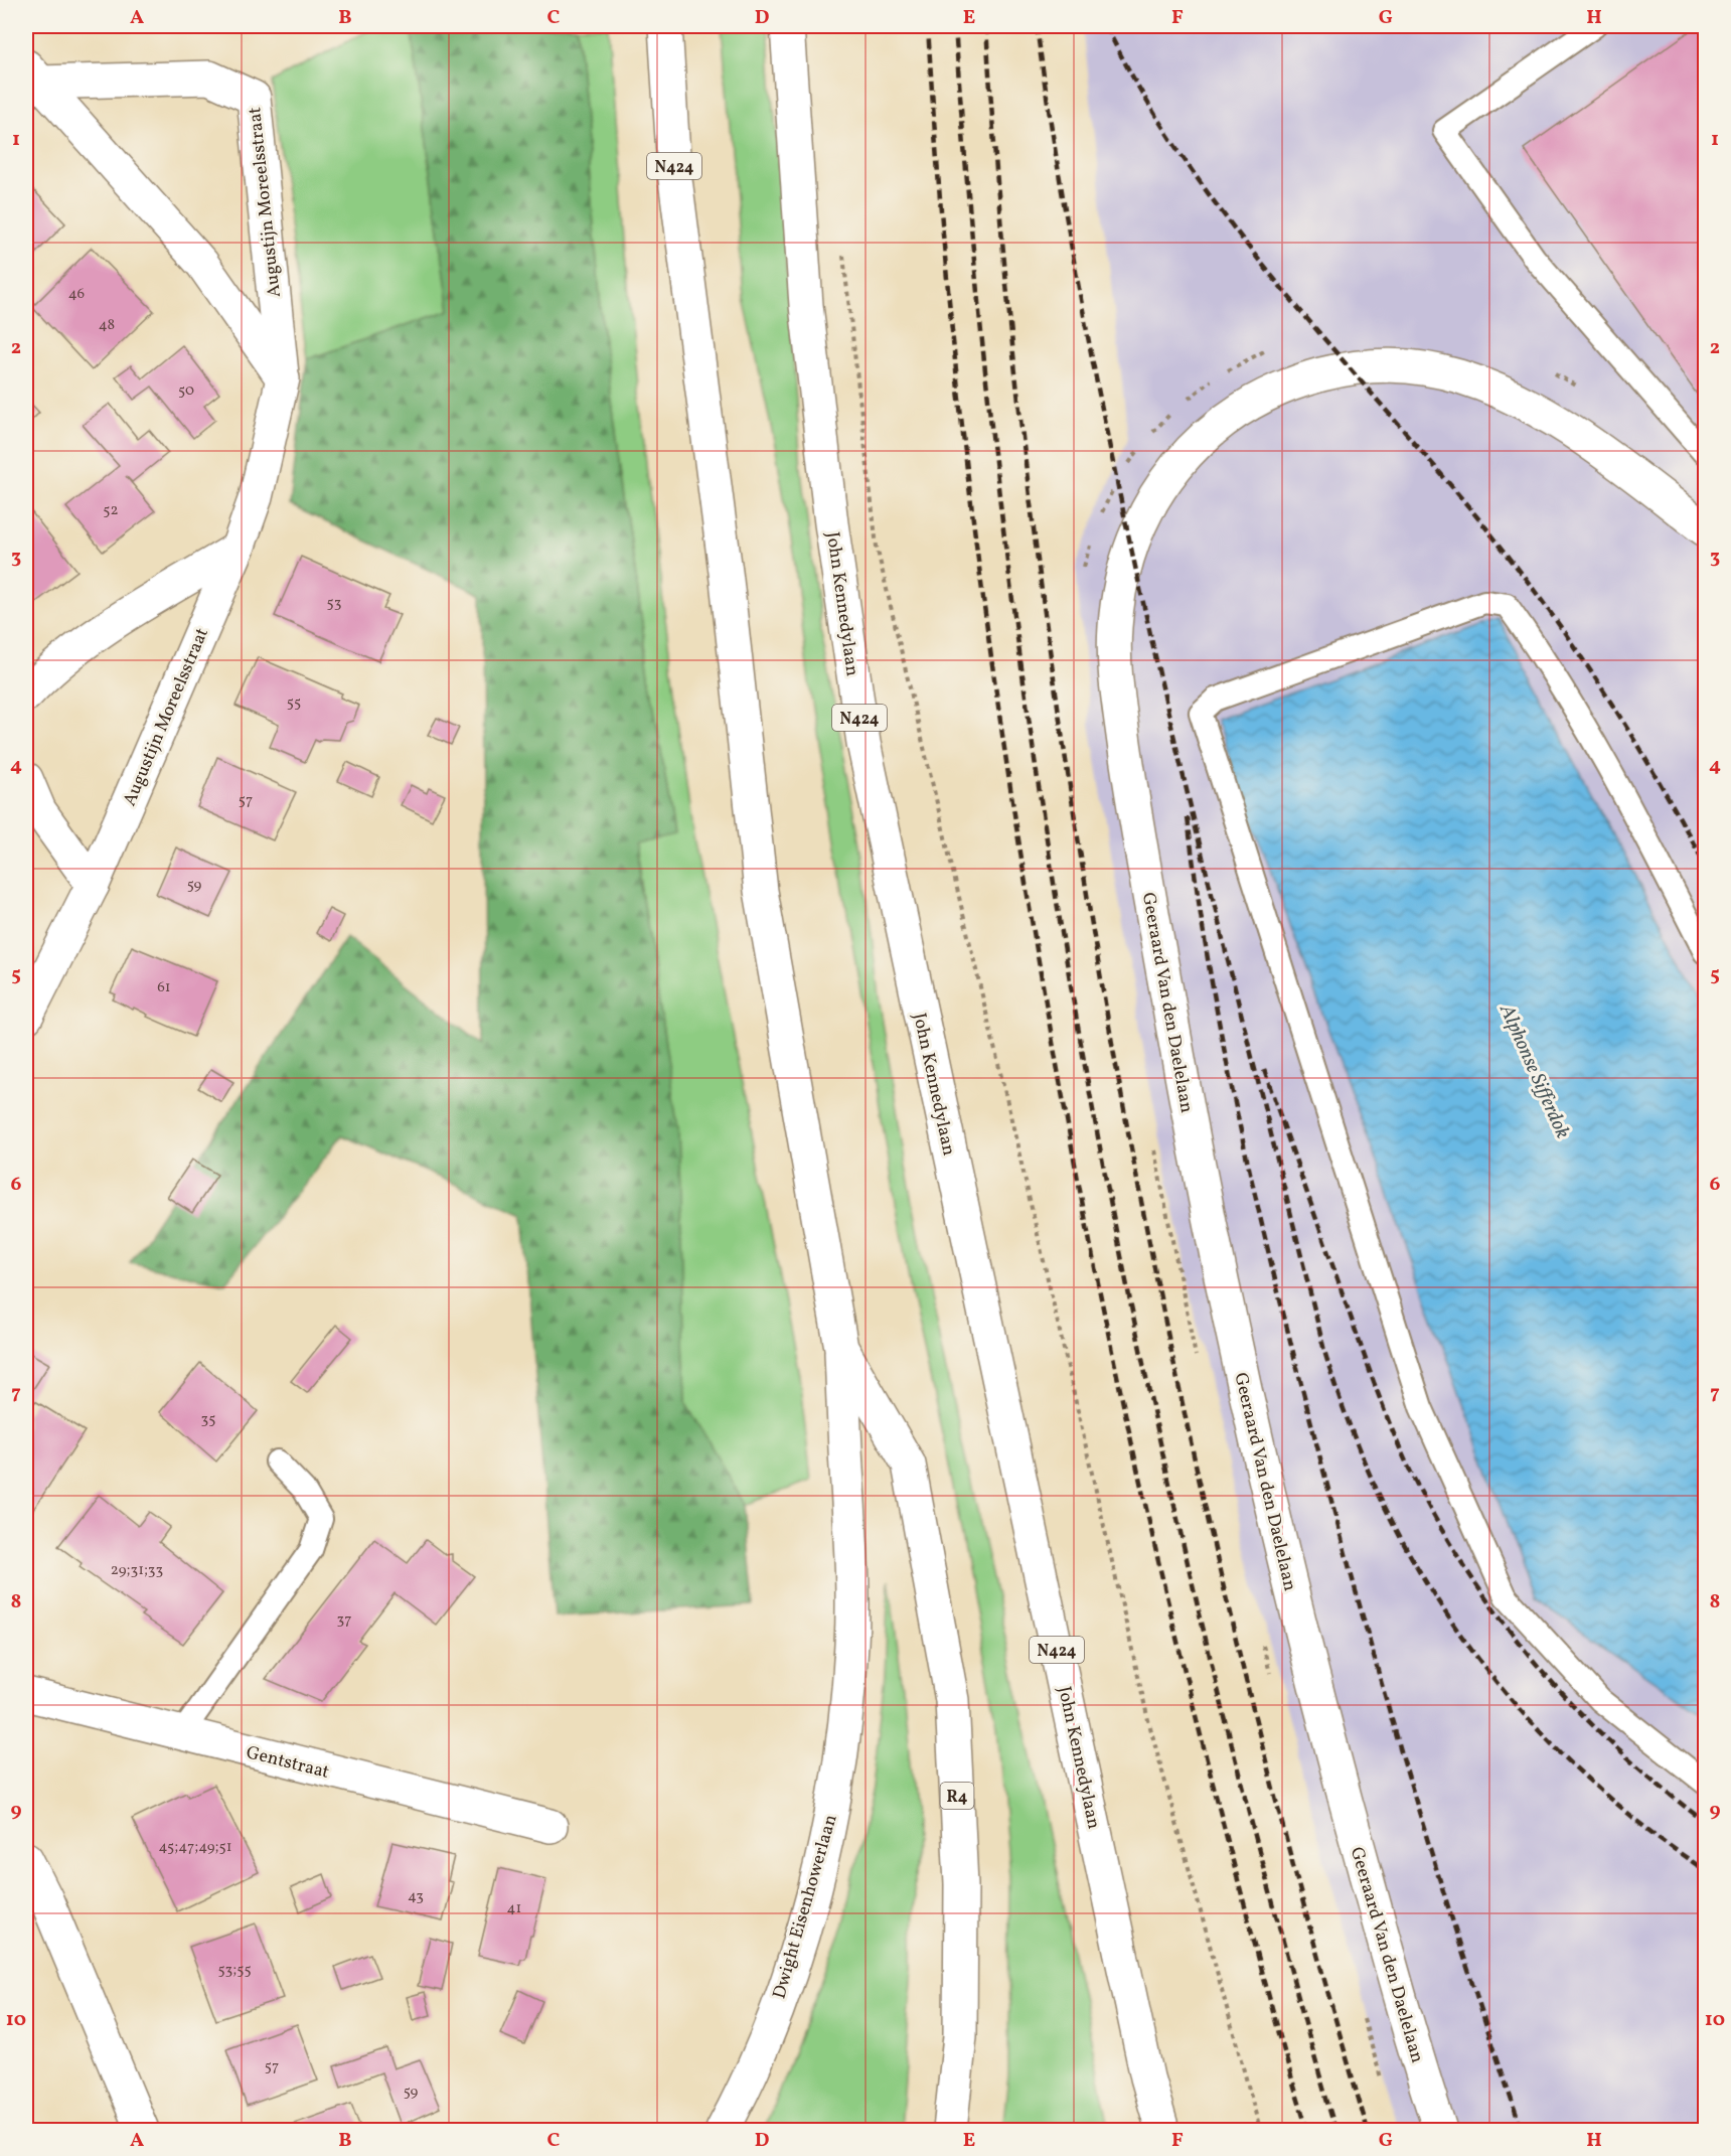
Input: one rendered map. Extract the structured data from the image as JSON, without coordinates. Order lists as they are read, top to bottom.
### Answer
{
  "streets": {
    "main road": [
      "N424",
      "Augustijn Moreelsstraat",
      "John Kennedylaan",
      "Geeraard Van den Daelelaan",
      "Gentstraat",
      "R4",
      "Dwight Eisenhowerlaan"
    ]
  },
  "crossings": [
    ["N424", "R4"],
    ["N424", "Dwight Eisenhowerlaan"],
    ["R4", "Dwight Eisenhowerlaan"]
  ],
  "water": ["Alphonse Sifferdok"],
  "house_numbers": [
    "46",
    "48",
    "50",
    "52",
    "53",
    "55",
    "57",
    "59",
    "61",
    "35",
    "29;31;33",
    "37",
    "45;47;49;51",
    "43",
    "41",
    "53;55",
    "57",
    "59"
  ],
  "grid": {
    "columns": [
      "A",
      "B",
      "C",
      "D",
      "E",
      "F",
      "G",
      "H"
    ],
    "rows": [
      "1",
      "2",
      "3",
      "4",
      "5",
      "6",
      "7",
      "8",
      "9",
      "10"
    ]
  }
}
